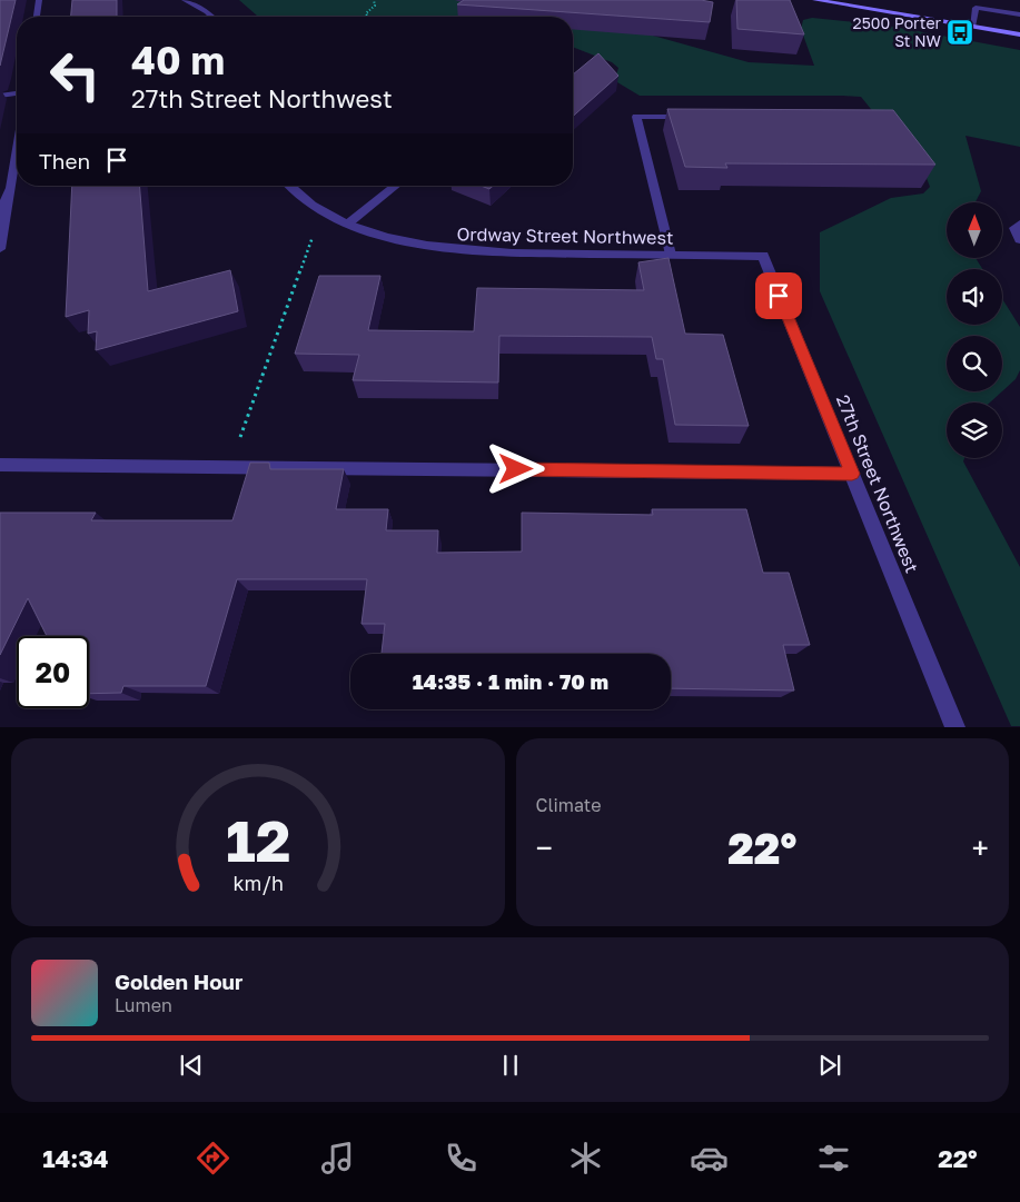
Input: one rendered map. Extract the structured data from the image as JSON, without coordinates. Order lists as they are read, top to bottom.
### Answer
{
  "streets": {
    "street": ["Ordway Street Northwest", "27th Street Northwest"]
  },
  "crossings": [
    ["Ordway Street Northwest", "27th Street Northwest"]
  ],
  "places": {
    "bus stop": ["2500 Porter St NW"]
  },
  "north": "top",
  "page": {
    "turn": ["40 m", "27th Street Northwest"],
    "then": "Then",
    "limit": "20",
    "trip": "14:35 · 1 min · 70 m",
    "tile": "Climate",
    "heat": ["−", "22°", "+"],
    "song": ["Golden Hour", "Lumen"],
    "tabs": ["14:34", "22°"],
    "gauge": ["12", "km/h"]
  }
}
